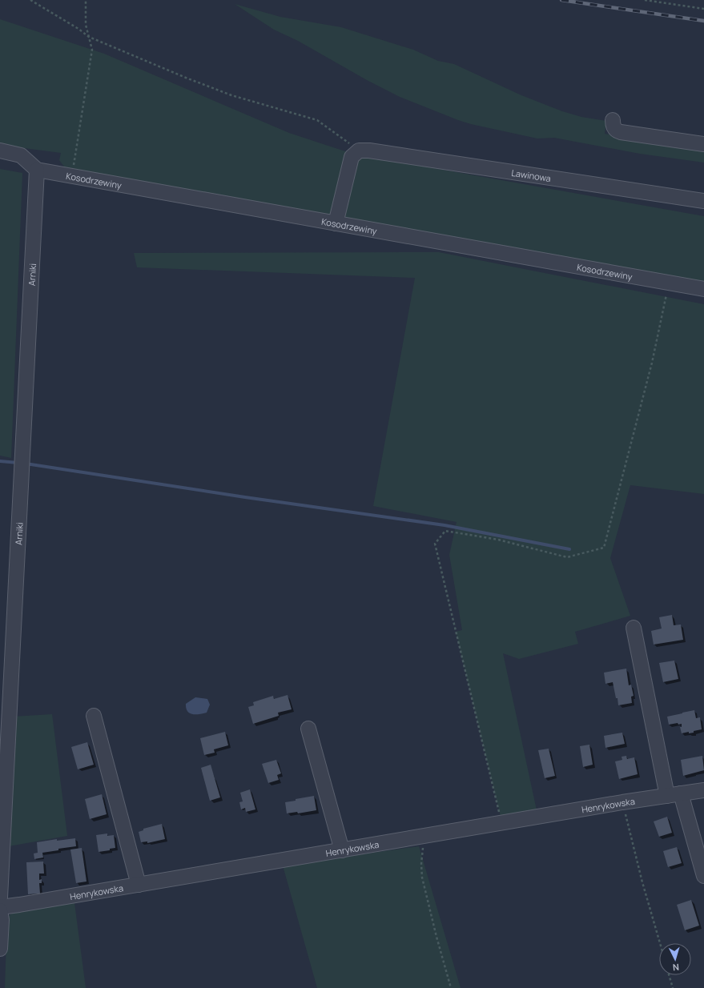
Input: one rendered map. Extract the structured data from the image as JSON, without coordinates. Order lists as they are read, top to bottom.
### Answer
{
  "streets": {
    "street": [
      "Lawinowa",
      "Kosodrzewiny",
      "Arniki",
      "Henrykowska"
    ]
  },
  "crossings": [
    ["Kosodrzewiny", "Arniki"]
  ],
  "north": "bottom"
}
